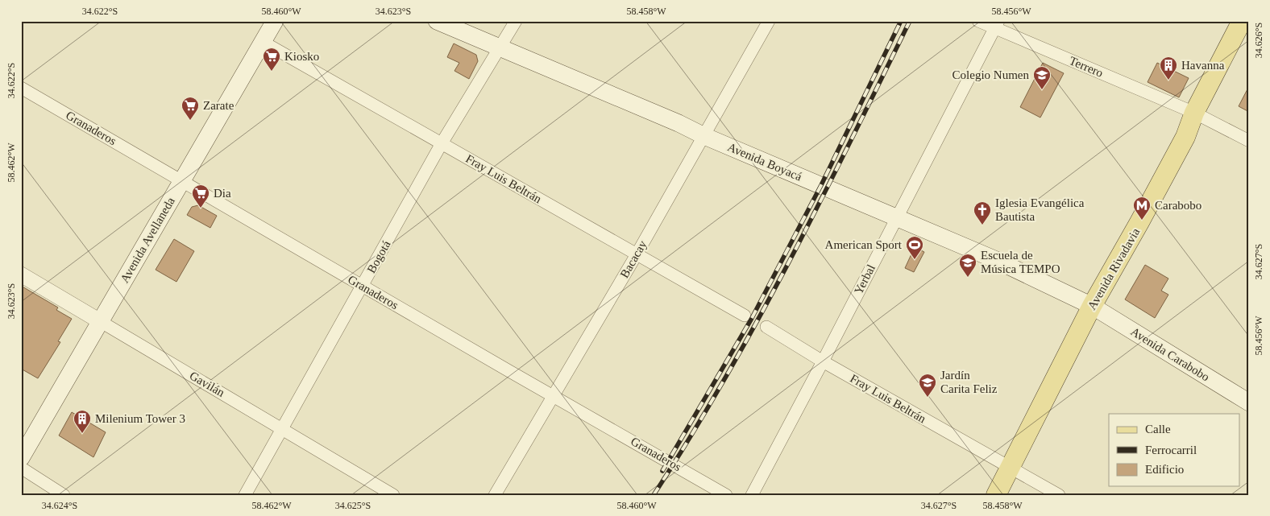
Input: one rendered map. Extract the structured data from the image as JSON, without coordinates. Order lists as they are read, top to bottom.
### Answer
{
  "streets": {
    "main road": [
      "Avenida Boyacá",
      "Avenida Avellaneda",
      "Avenida Rivadavia",
      "Avenida Carabobo"
    ],
    "street": [
      "Terrero",
      "Granaderos",
      "Fray Luis Beltrán",
      "Bogotá",
      "Bacacay",
      "Yerbal",
      "Gavilán"
    ]
  },
  "crossings": [
    ["Terrero", "Avenida Rivadavia"],
    ["Terrero", "Yerbal"],
    ["Granaderos", "Avenida Avellaneda"],
    ["Granaderos", "Bogotá"],
    ["Granaderos", "Bacacay"],
    ["Avenida Boyacá", "Bogotá"],
    ["Avenida Boyacá", "Bacacay"],
    ["Avenida Boyacá", "Avenida Rivadavia"],
    ["Avenida Boyacá", "Yerbal"],
    ["Avenida Boyacá", "Avenida Carabobo"],
    ["Fray Luis Beltrán", "Avenida Avellaneda"],
    ["Fray Luis Beltrán", "Bogotá"],
    ["Fray Luis Beltrán", "Bacacay"],
    ["Fray Luis Beltrán", "Avenida Rivadavia"],
    ["Fray Luis Beltrán", "Yerbal"],
    ["Avenida Avellaneda", "Gavilán"],
    ["Bogotá", "Gavilán"],
    ["Avenida Rivadavia", "Avenida Carabobo"]
  ],
  "places": {
    "supermarket": ["Kiosko", "Zarate", "Dia"],
    "building": ["Havanna", "Milenium Tower 3"],
    "school or university": ["Colegio Numen", "Escuela de Música TEMPO", "Jardín Carita Feliz"],
    "metro station": ["Carabobo"],
    "church": ["Iglesia Evangélica Bautista"],
    "sports": ["American Sport"]
  },
  "legend": ["Calle", "Ferrocarril", "Edificio"],
  "coordinates": [
    "34.622°S",
    "58.460°W",
    "34.623°S",
    "58.458°W",
    "58.456°W",
    "34.626°S",
    "58.462°W",
    "34.627°S",
    "34.624°S",
    "34.625°S"
  ]
}
